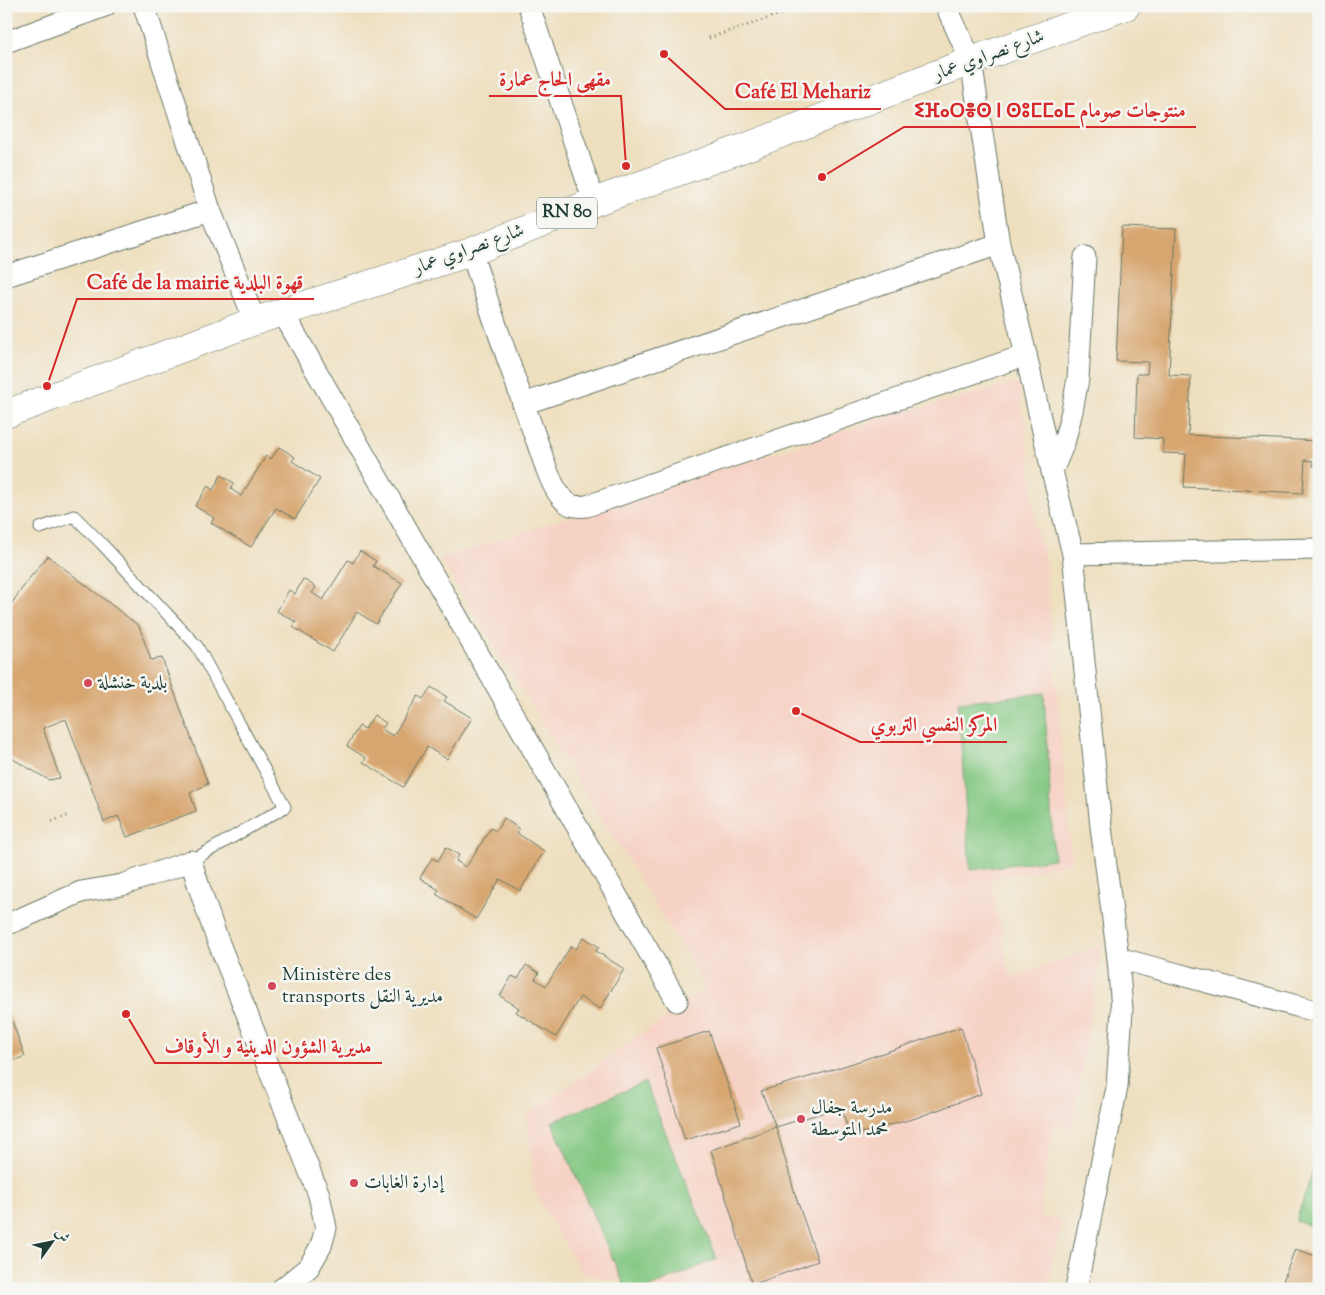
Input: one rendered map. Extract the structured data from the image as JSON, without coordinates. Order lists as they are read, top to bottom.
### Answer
{
  "streets": {
    "main road": ["شارع نصراوي عمار", "RN 80"]
  },
  "places": [
    "Café El Mehariz",
    "مقهى الحاج عمارة",
    "ⵉⴼⴰⵔⴻⵙ ⵏ ⵙⵓⵎⵎⴰⵎ منتوجات صومام",
    "Café de la mairie قهوة البلدية",
    "بلدية خنشلة",
    "المركز النفسي التربوي",
    "Ministère des transports مديرية النقل",
    "مديرية الشؤون الدينية و الأوقاف",
    "مدرسة جفال محمد المتوسطة",
    "إدارة الغابات"
  ],
  "north": "top right"
}
